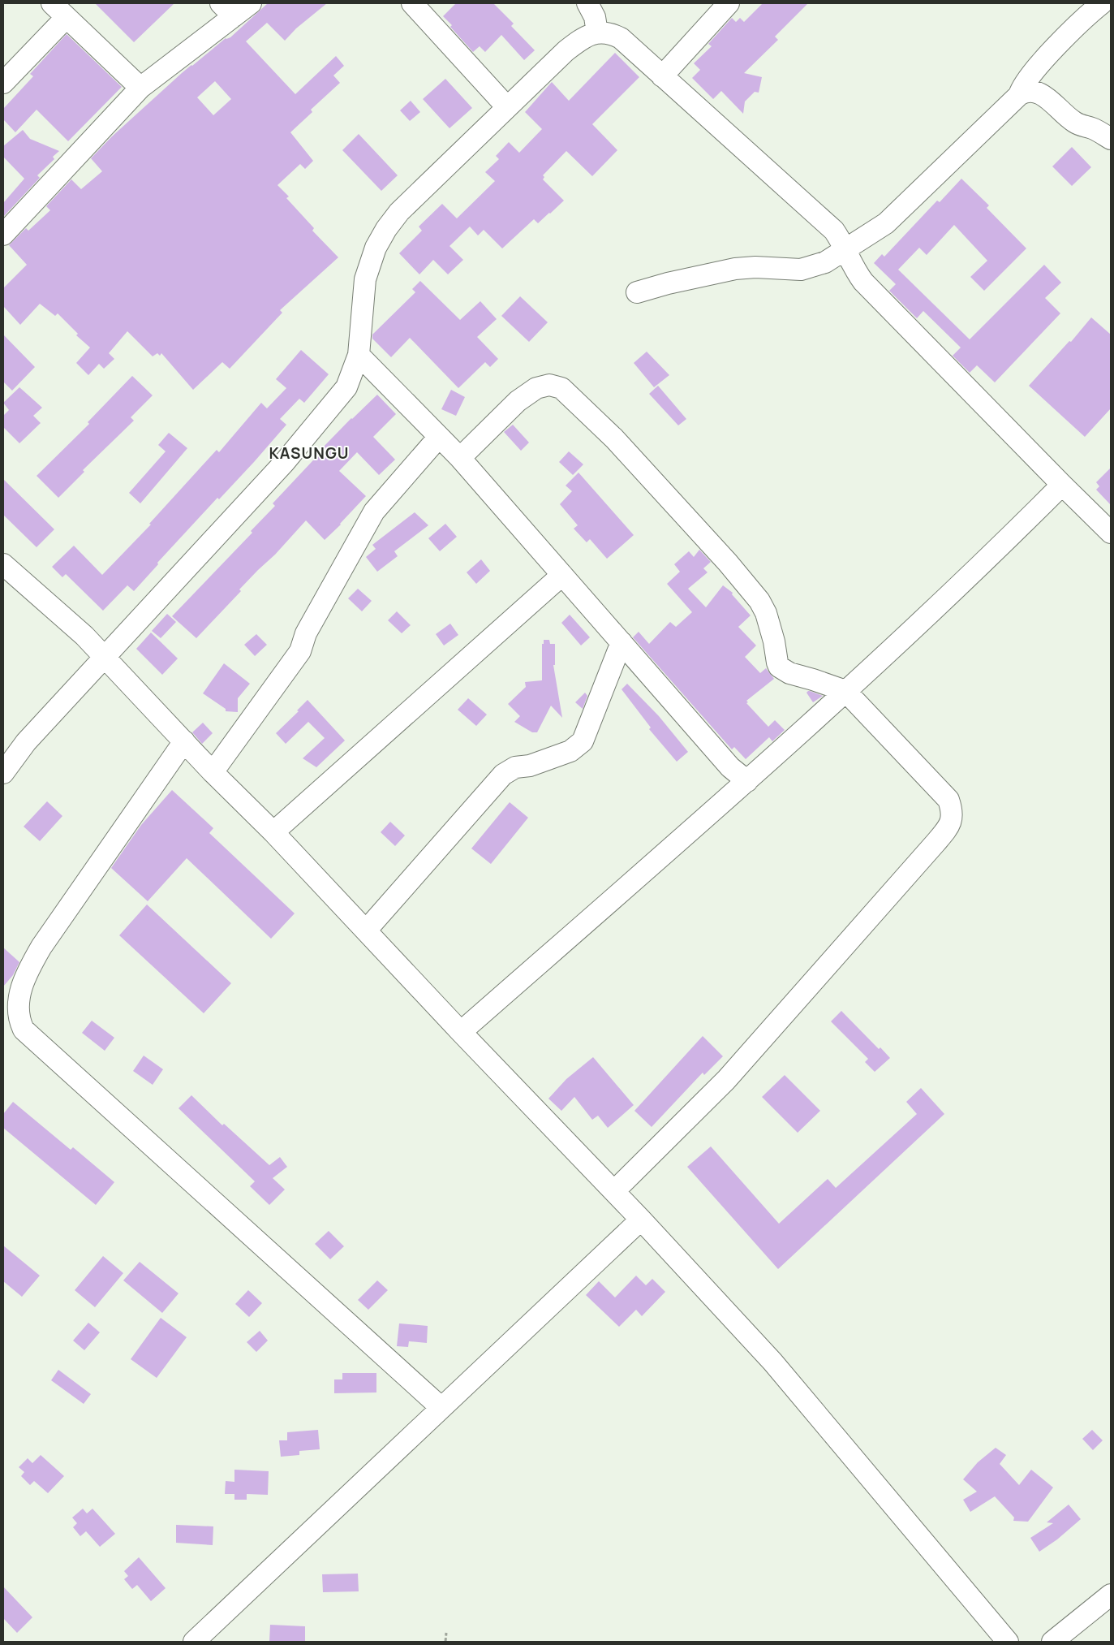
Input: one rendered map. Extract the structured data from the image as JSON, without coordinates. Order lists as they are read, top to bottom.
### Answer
{
  "districts": ["KASUNGU"]
}
